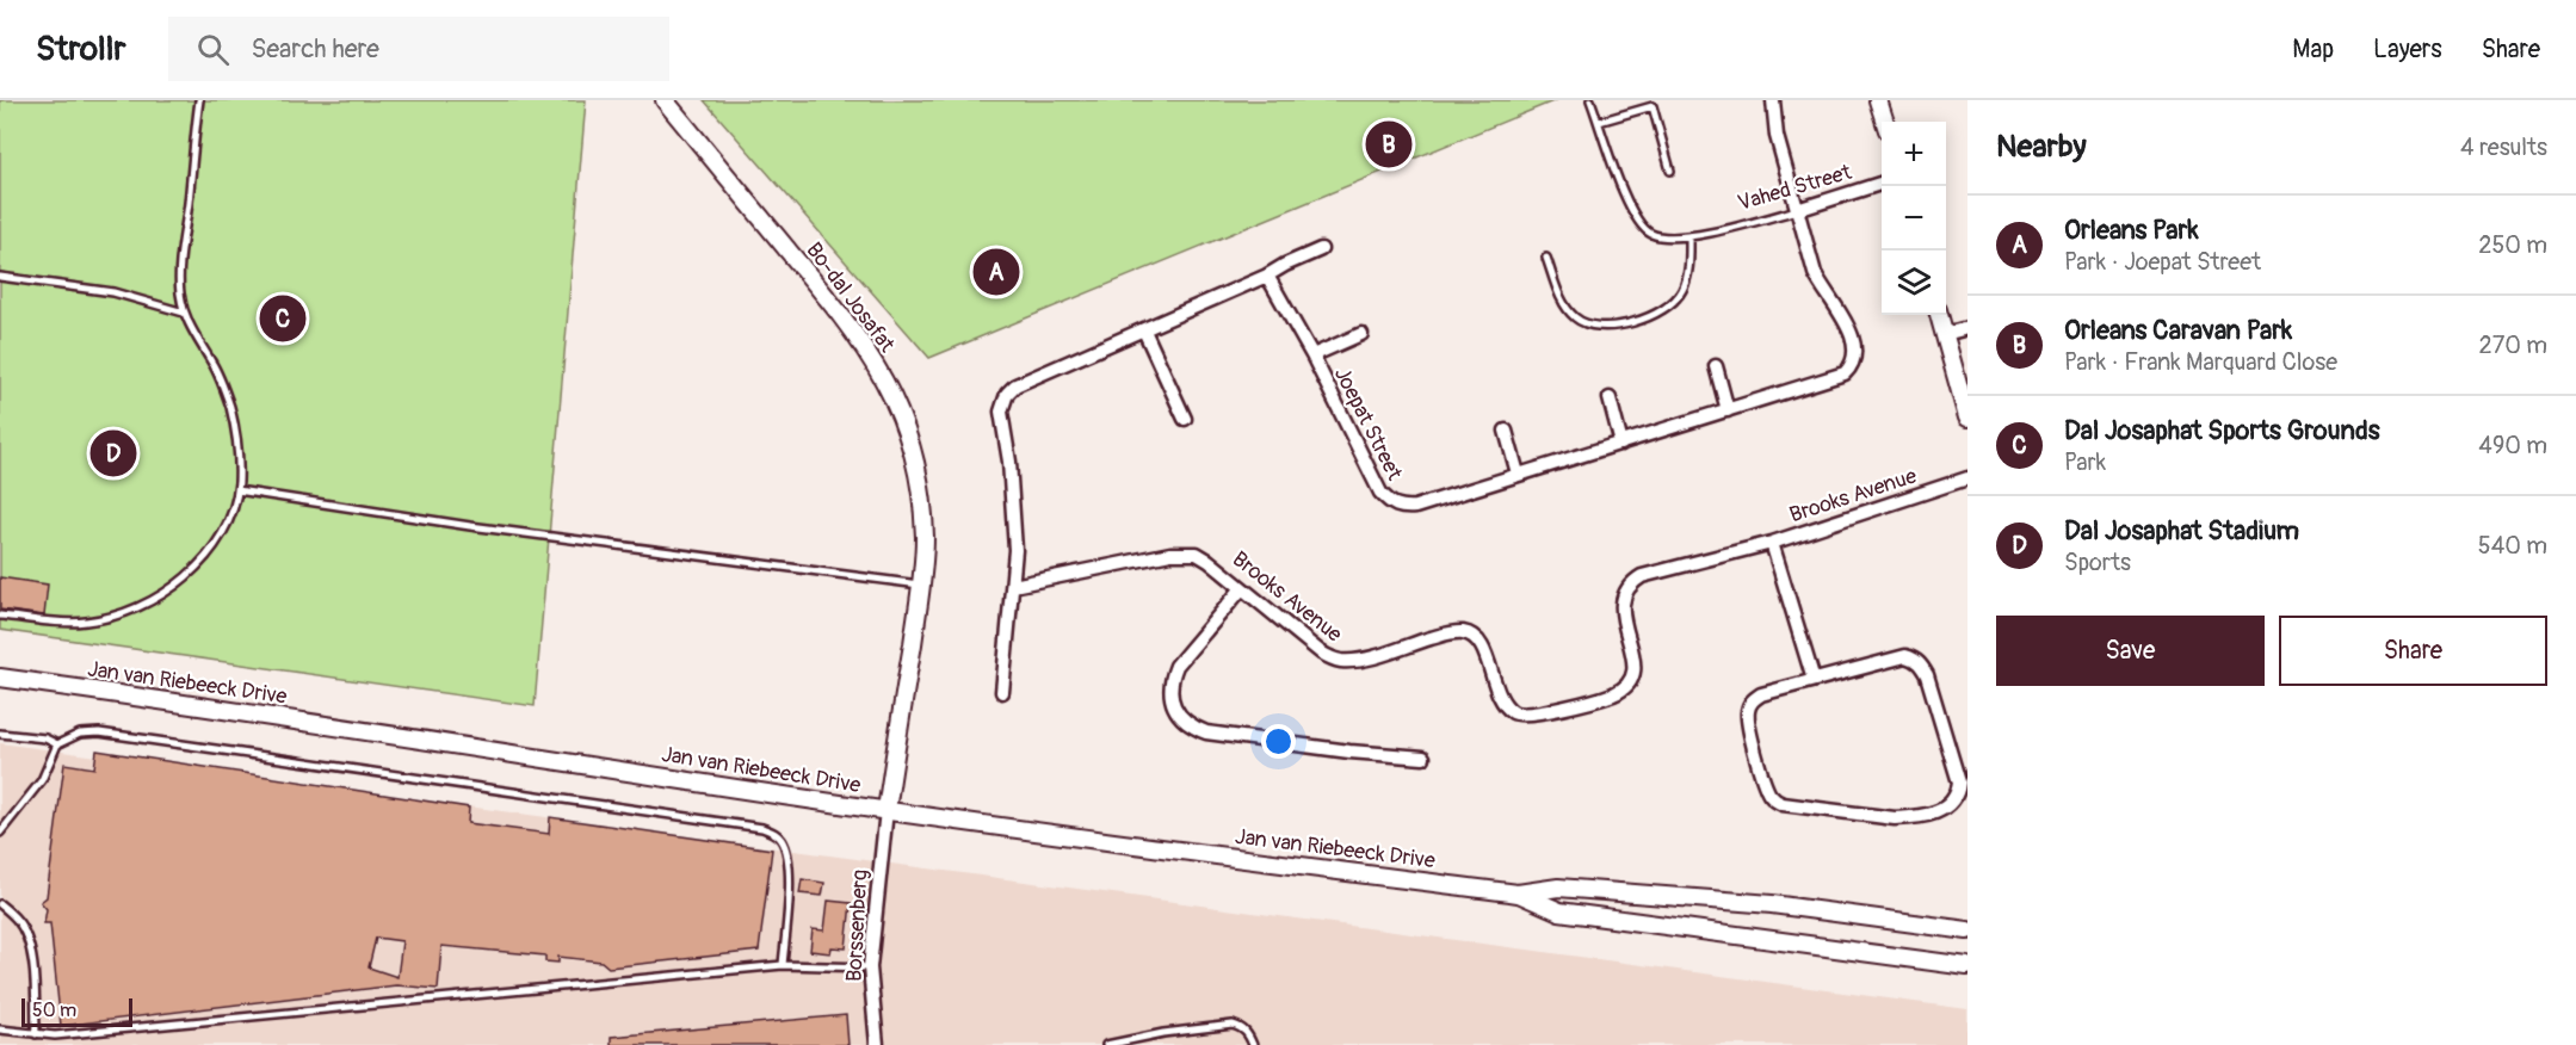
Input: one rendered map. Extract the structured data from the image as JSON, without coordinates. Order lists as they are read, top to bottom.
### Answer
{
  "streets": {
    "main road": ["Bo-dal Josafat", "Jan van Riebeeck Drive"],
    "street": [
      "Vahed Street",
      "Joepat Street",
      "Brooks Avenue",
      "Borssenberg"
    ]
  },
  "crossings": [
    ["Vahed Street", "Joepat Street"],
    ["Bo-dal Josafat", "Jan van Riebeeck Drive"],
    ["Bo-dal Josafat", "Borssenberg"],
    ["Jan van Riebeeck Drive", "Borssenberg"]
  ],
  "scale_bar": "50 m",
  "page": {
    "header": "Strollr",
    "search": "Search here",
    "nav": ["Map", "Layers", "Share"],
    "heading": ["Nearby", "4 results"],
    "pins": [
      "B",
      "A",
      "C",
      "D"
    ],
    "map_buttons": ["+", "−"],
    "list": [
      {
        "mark": "A",
        "name": "Orleans Park",
        "note": "Park · Joepat Street",
        "value": "250 m"
      },
      {
        "mark": "B",
        "name": "Orleans Caravan Park",
        "note": "Park · Frank Marquard Close",
        "value": "270 m"
      },
      {
        "mark": "C",
        "name": "Dal Josaphat Sports Grounds",
        "note": "Park",
        "value": "490 m"
      },
      {
        "mark": "D",
        "name": "Dal Josaphat Stadium",
        "note": "Sports",
        "value": "540 m"
      }
    ],
    "buttons": ["Save", "Share"],
    "scale": "50 m"
  }
}
